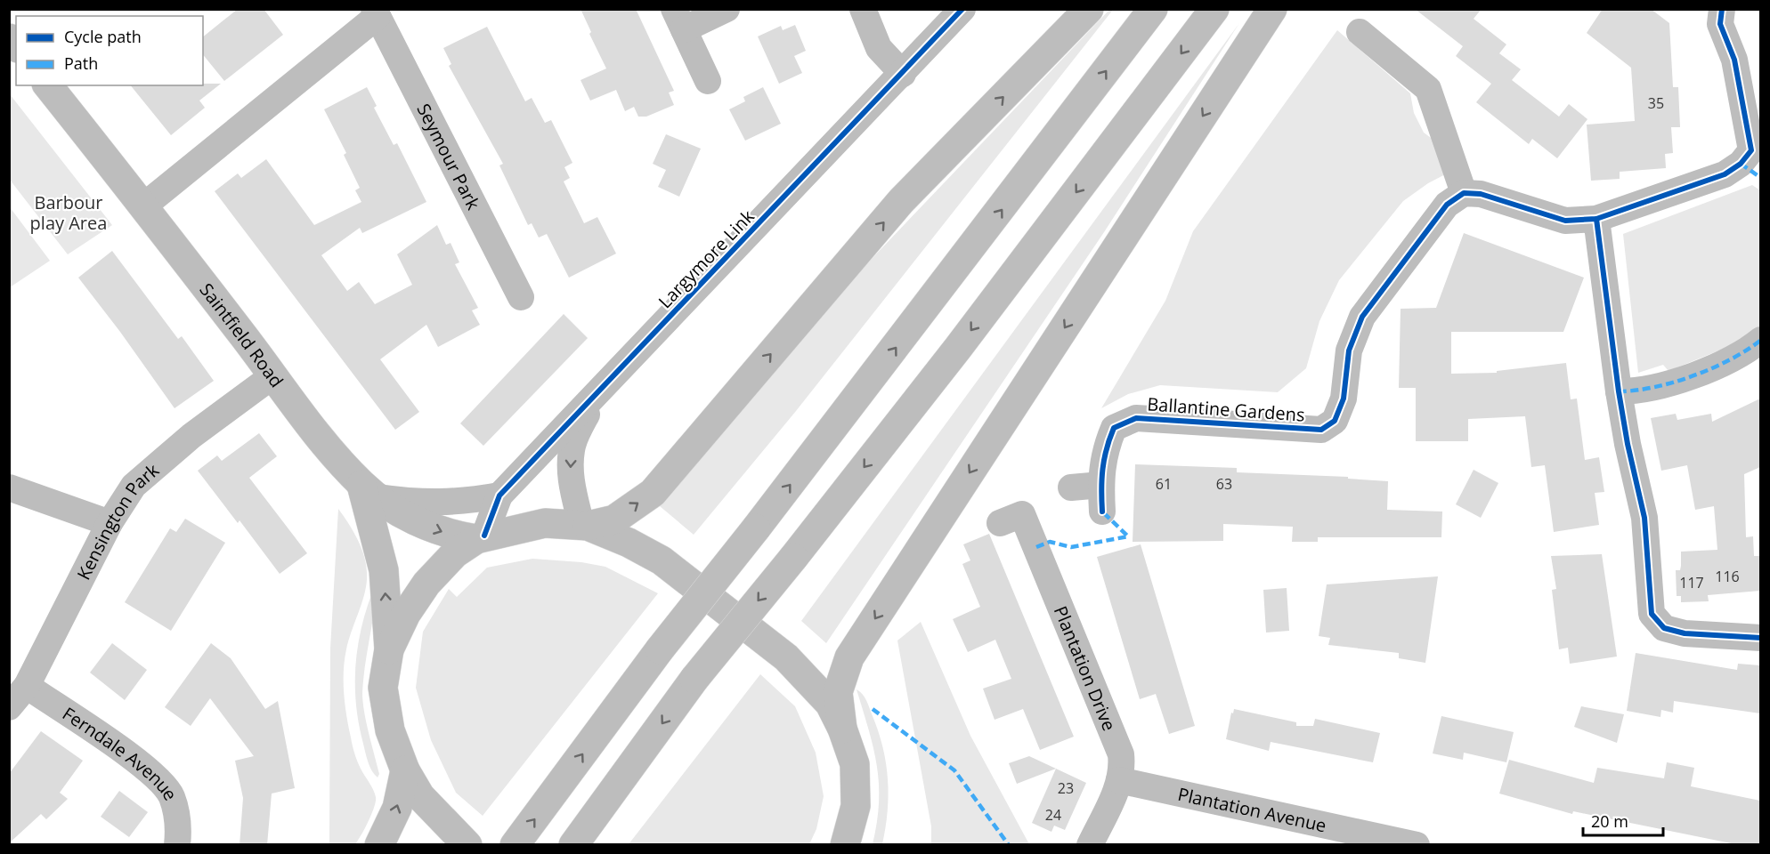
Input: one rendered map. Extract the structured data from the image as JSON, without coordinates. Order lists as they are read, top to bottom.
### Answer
{
  "streets": {
    "main road": ["Saintfield Road"],
    "street": [
      "Seymour Park",
      "Largymore Link",
      "Ballantine Gardens",
      "Kensington Park",
      "Plantation Drive",
      "Ferndale Avenue",
      "Plantation Avenue"
    ]
  },
  "crossings": [
    ["Seymour Park", "Saintfield Road"],
    ["Largymore Link", "Saintfield Road"],
    ["Saintfield Road", "Kensington Park"],
    ["Kensington Park", "Ferndale Avenue"],
    ["Plantation Drive", "Plantation Avenue"]
  ],
  "parks": ["Barbour play Area"],
  "house_numbers": [
    "35",
    "61",
    "63",
    "116",
    "117",
    "23",
    "24"
  ],
  "legend": ["Cycle path", "Path"],
  "scale_bar": "20 m"
}
